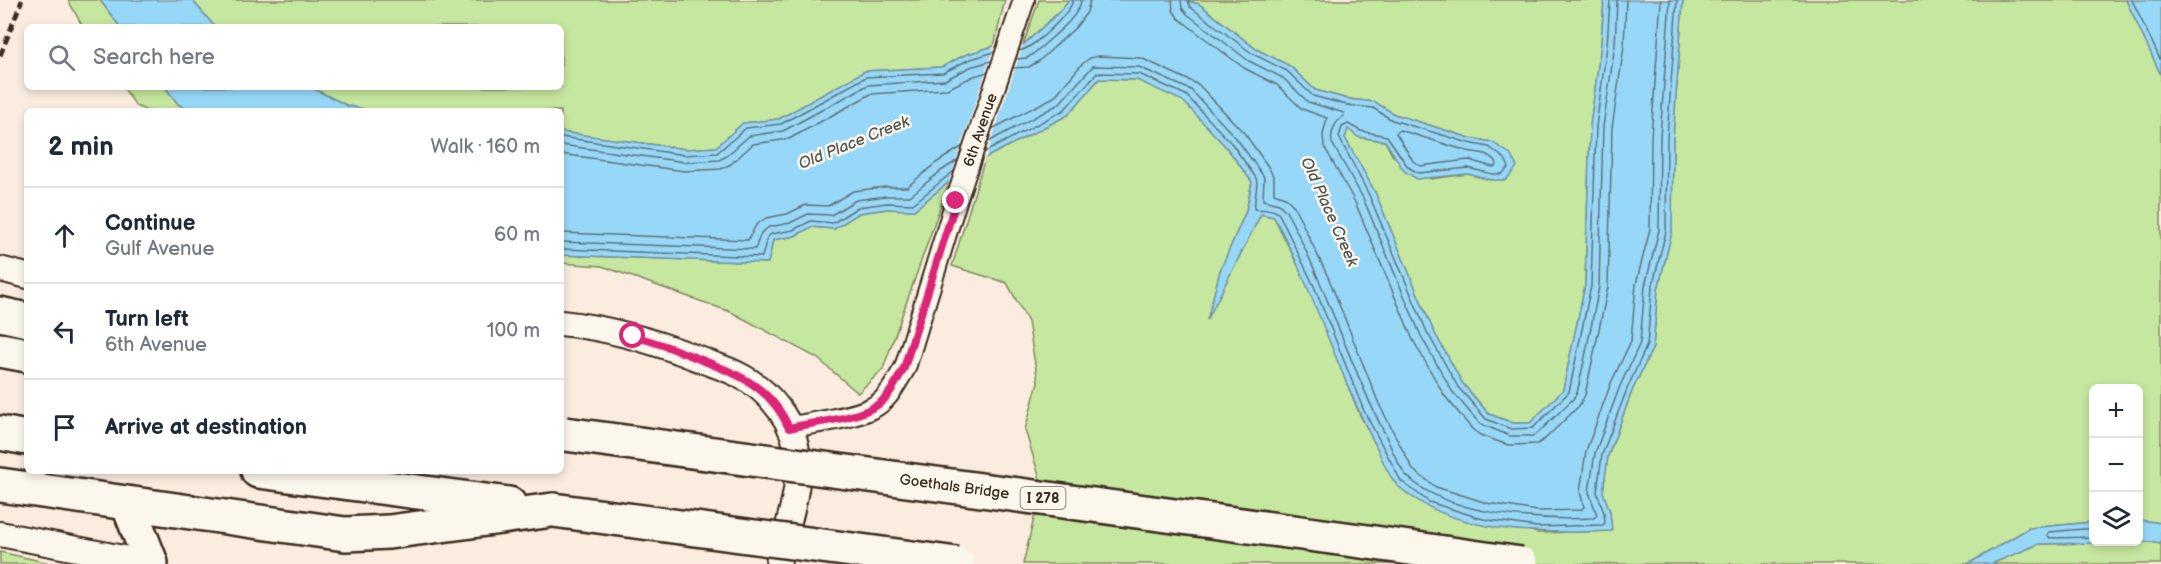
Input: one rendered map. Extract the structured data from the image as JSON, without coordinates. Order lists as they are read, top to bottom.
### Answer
{
  "streets": {
    "highway": ["Goethals Bridge", "I 278"],
    "street": ["6th Avenue"]
  },
  "water": ["Old Place Creek"],
  "page": {
    "search": "Search here",
    "heading": ["2 min", "Walk · 160 m"],
    "list": [
      ["Continue", "Gulf Avenue", "60 m"],
      ["Turn left", "6th Avenue", "100 m"],
      "Arrive at destination"
    ],
    "map_buttons": ["+", "−"]
  }
}
